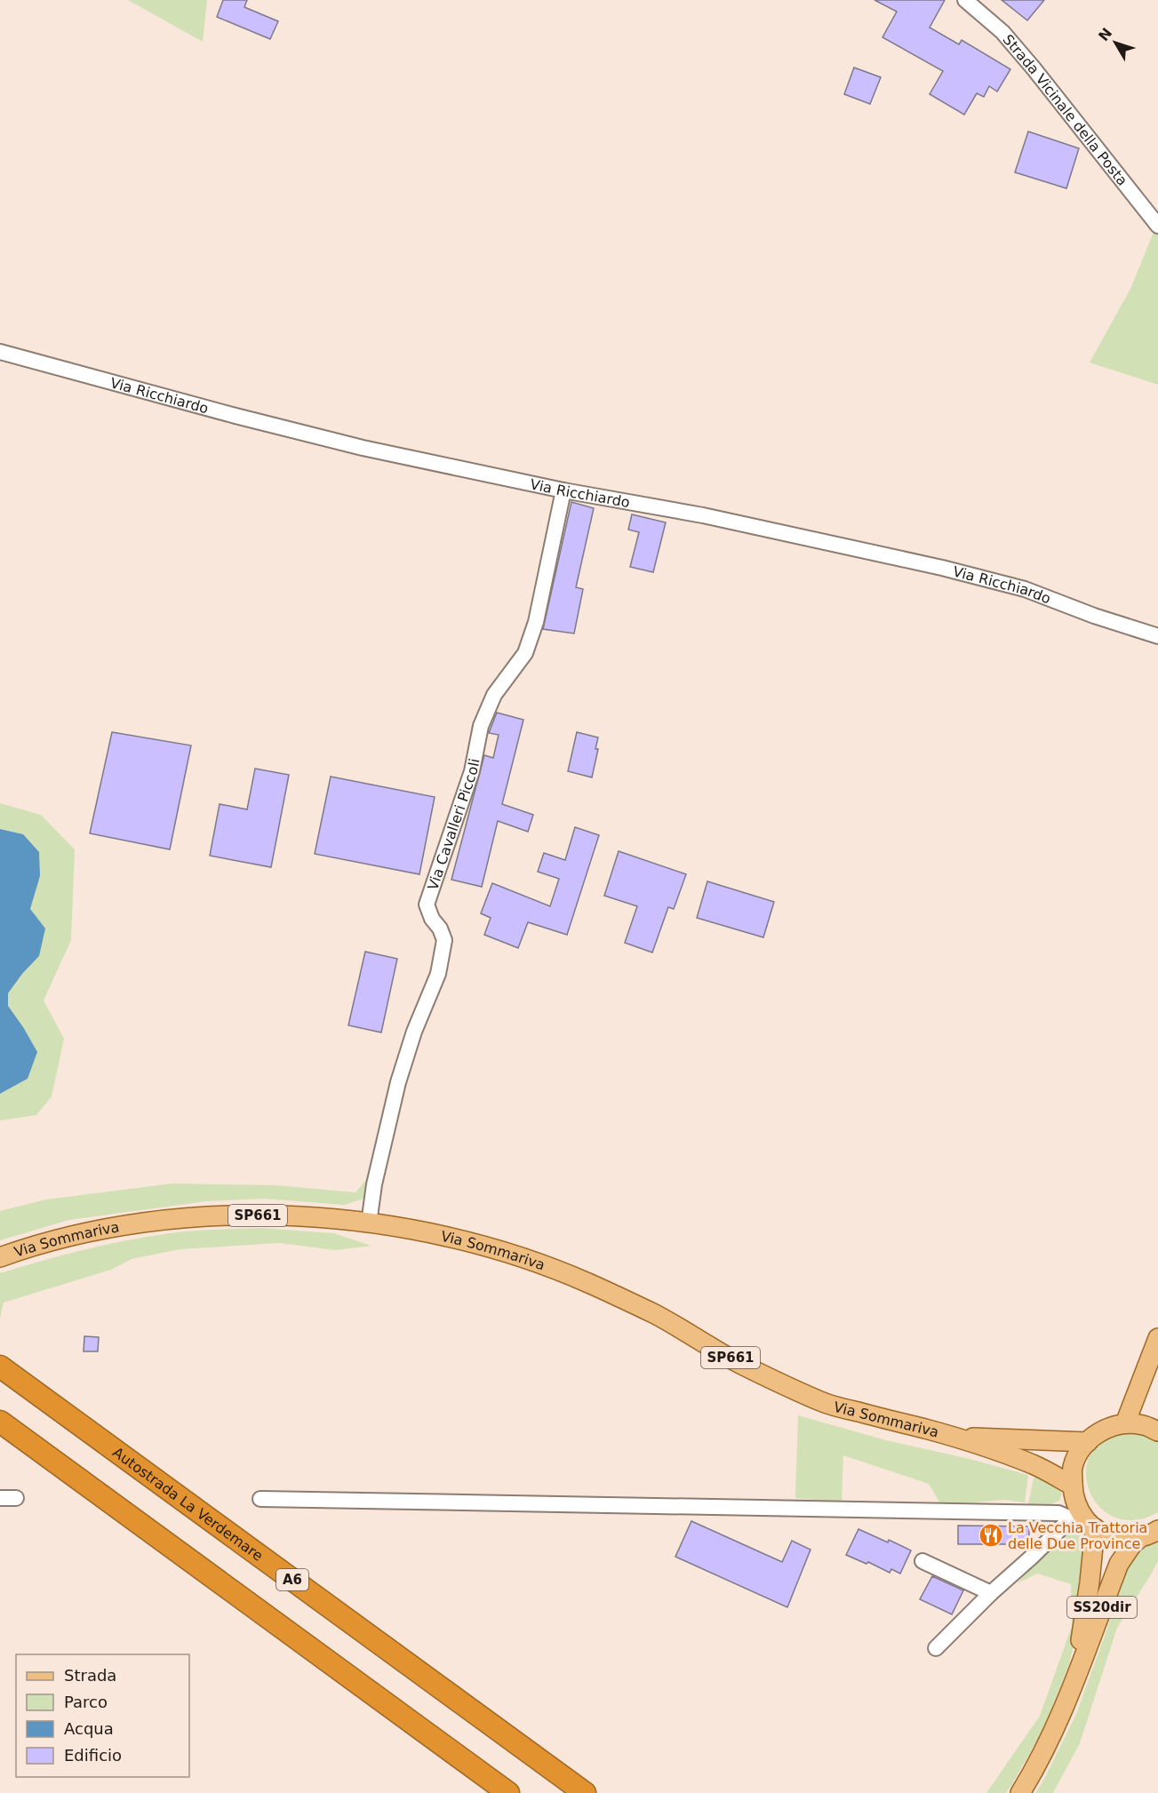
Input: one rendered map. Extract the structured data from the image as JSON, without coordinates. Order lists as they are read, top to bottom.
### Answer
{
  "streets": {
    "highway": ["Autostrada La Verdemare", "A6"],
    "main road": ["SP661", "Via Sommariva", "SS20dir"],
    "street": ["Strada Vicinale della Posta", "Via Ricchiardo", "Via Cavalleri Piccoli"]
  },
  "crossings": [
    ["Via Ricchiardo", "Via Cavalleri Piccoli"],
    ["Via Cavalleri Piccoli", "Via Sommariva"]
  ],
  "places": {
    "restaurant": ["La Vecchia Trattoria delle Due Province"]
  },
  "legend": [
    "Strada",
    "Parco",
    "Acqua",
    "Edificio"
  ],
  "north": "top left"
}
